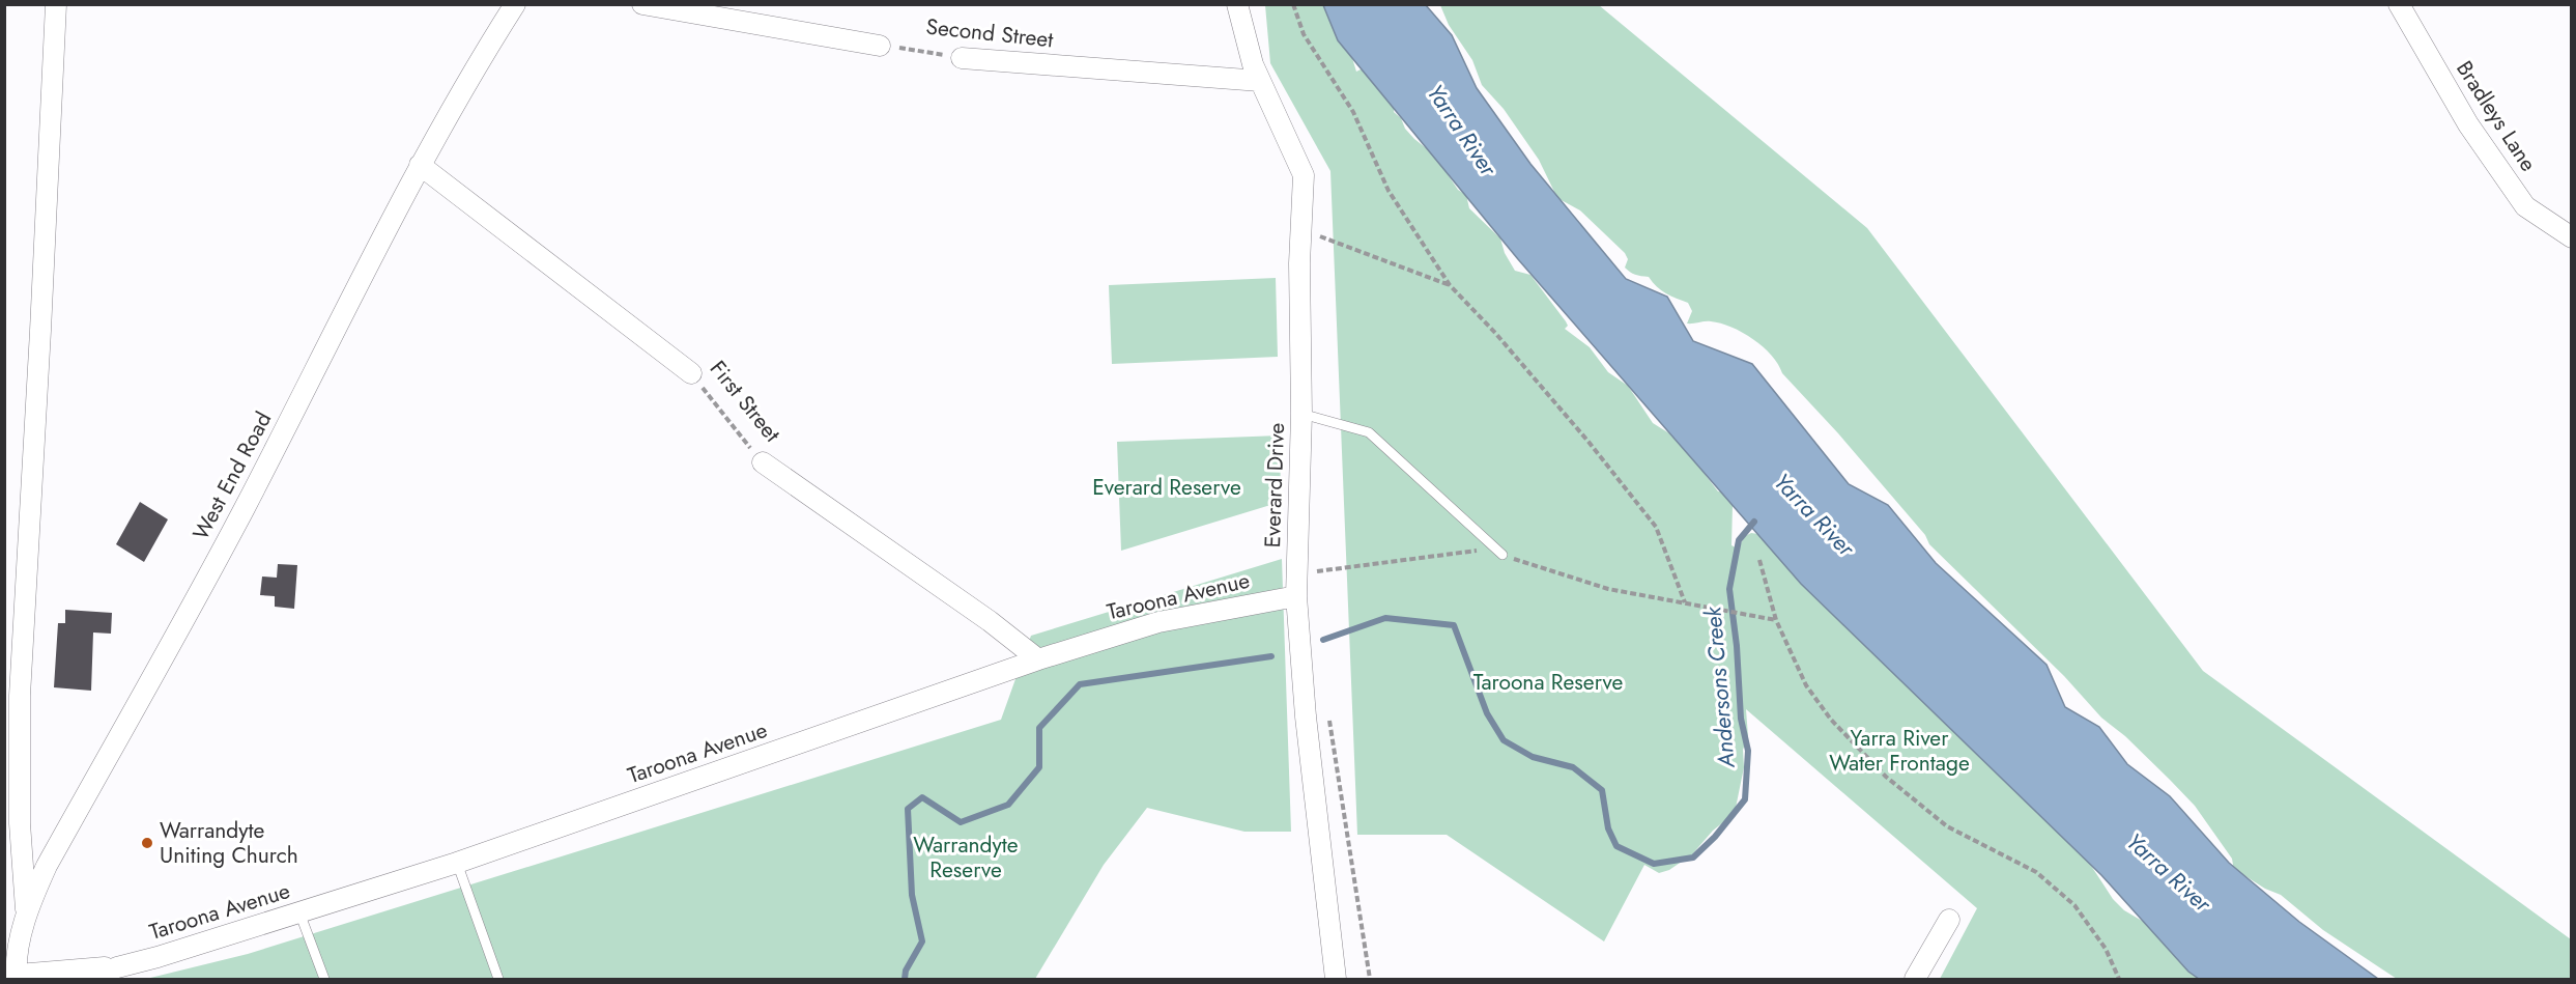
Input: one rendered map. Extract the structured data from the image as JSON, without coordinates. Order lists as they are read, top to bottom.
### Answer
{
  "streets": {
    "street": [
      "Second Street",
      "Bradleys Lane",
      "First Street",
      "West End Road",
      "Everard Drive",
      "Taroona Avenue"
    ]
  },
  "crossings": [
    ["Second Street", "Everard Drive"],
    ["First Street", "West End Road"],
    ["First Street", "Taroona Avenue"],
    ["West End Road", "Taroona Avenue"],
    ["Everard Drive", "Taroona Avenue"]
  ],
  "water": ["Yarra River", "Andersons Creek"],
  "parks": [
    "Everard Reserve",
    "Taroona Reserve",
    "Yarra River Water Frontage",
    "Warrandyte Reserve"
  ],
  "places": ["Warrandyte Uniting Church"]
}
